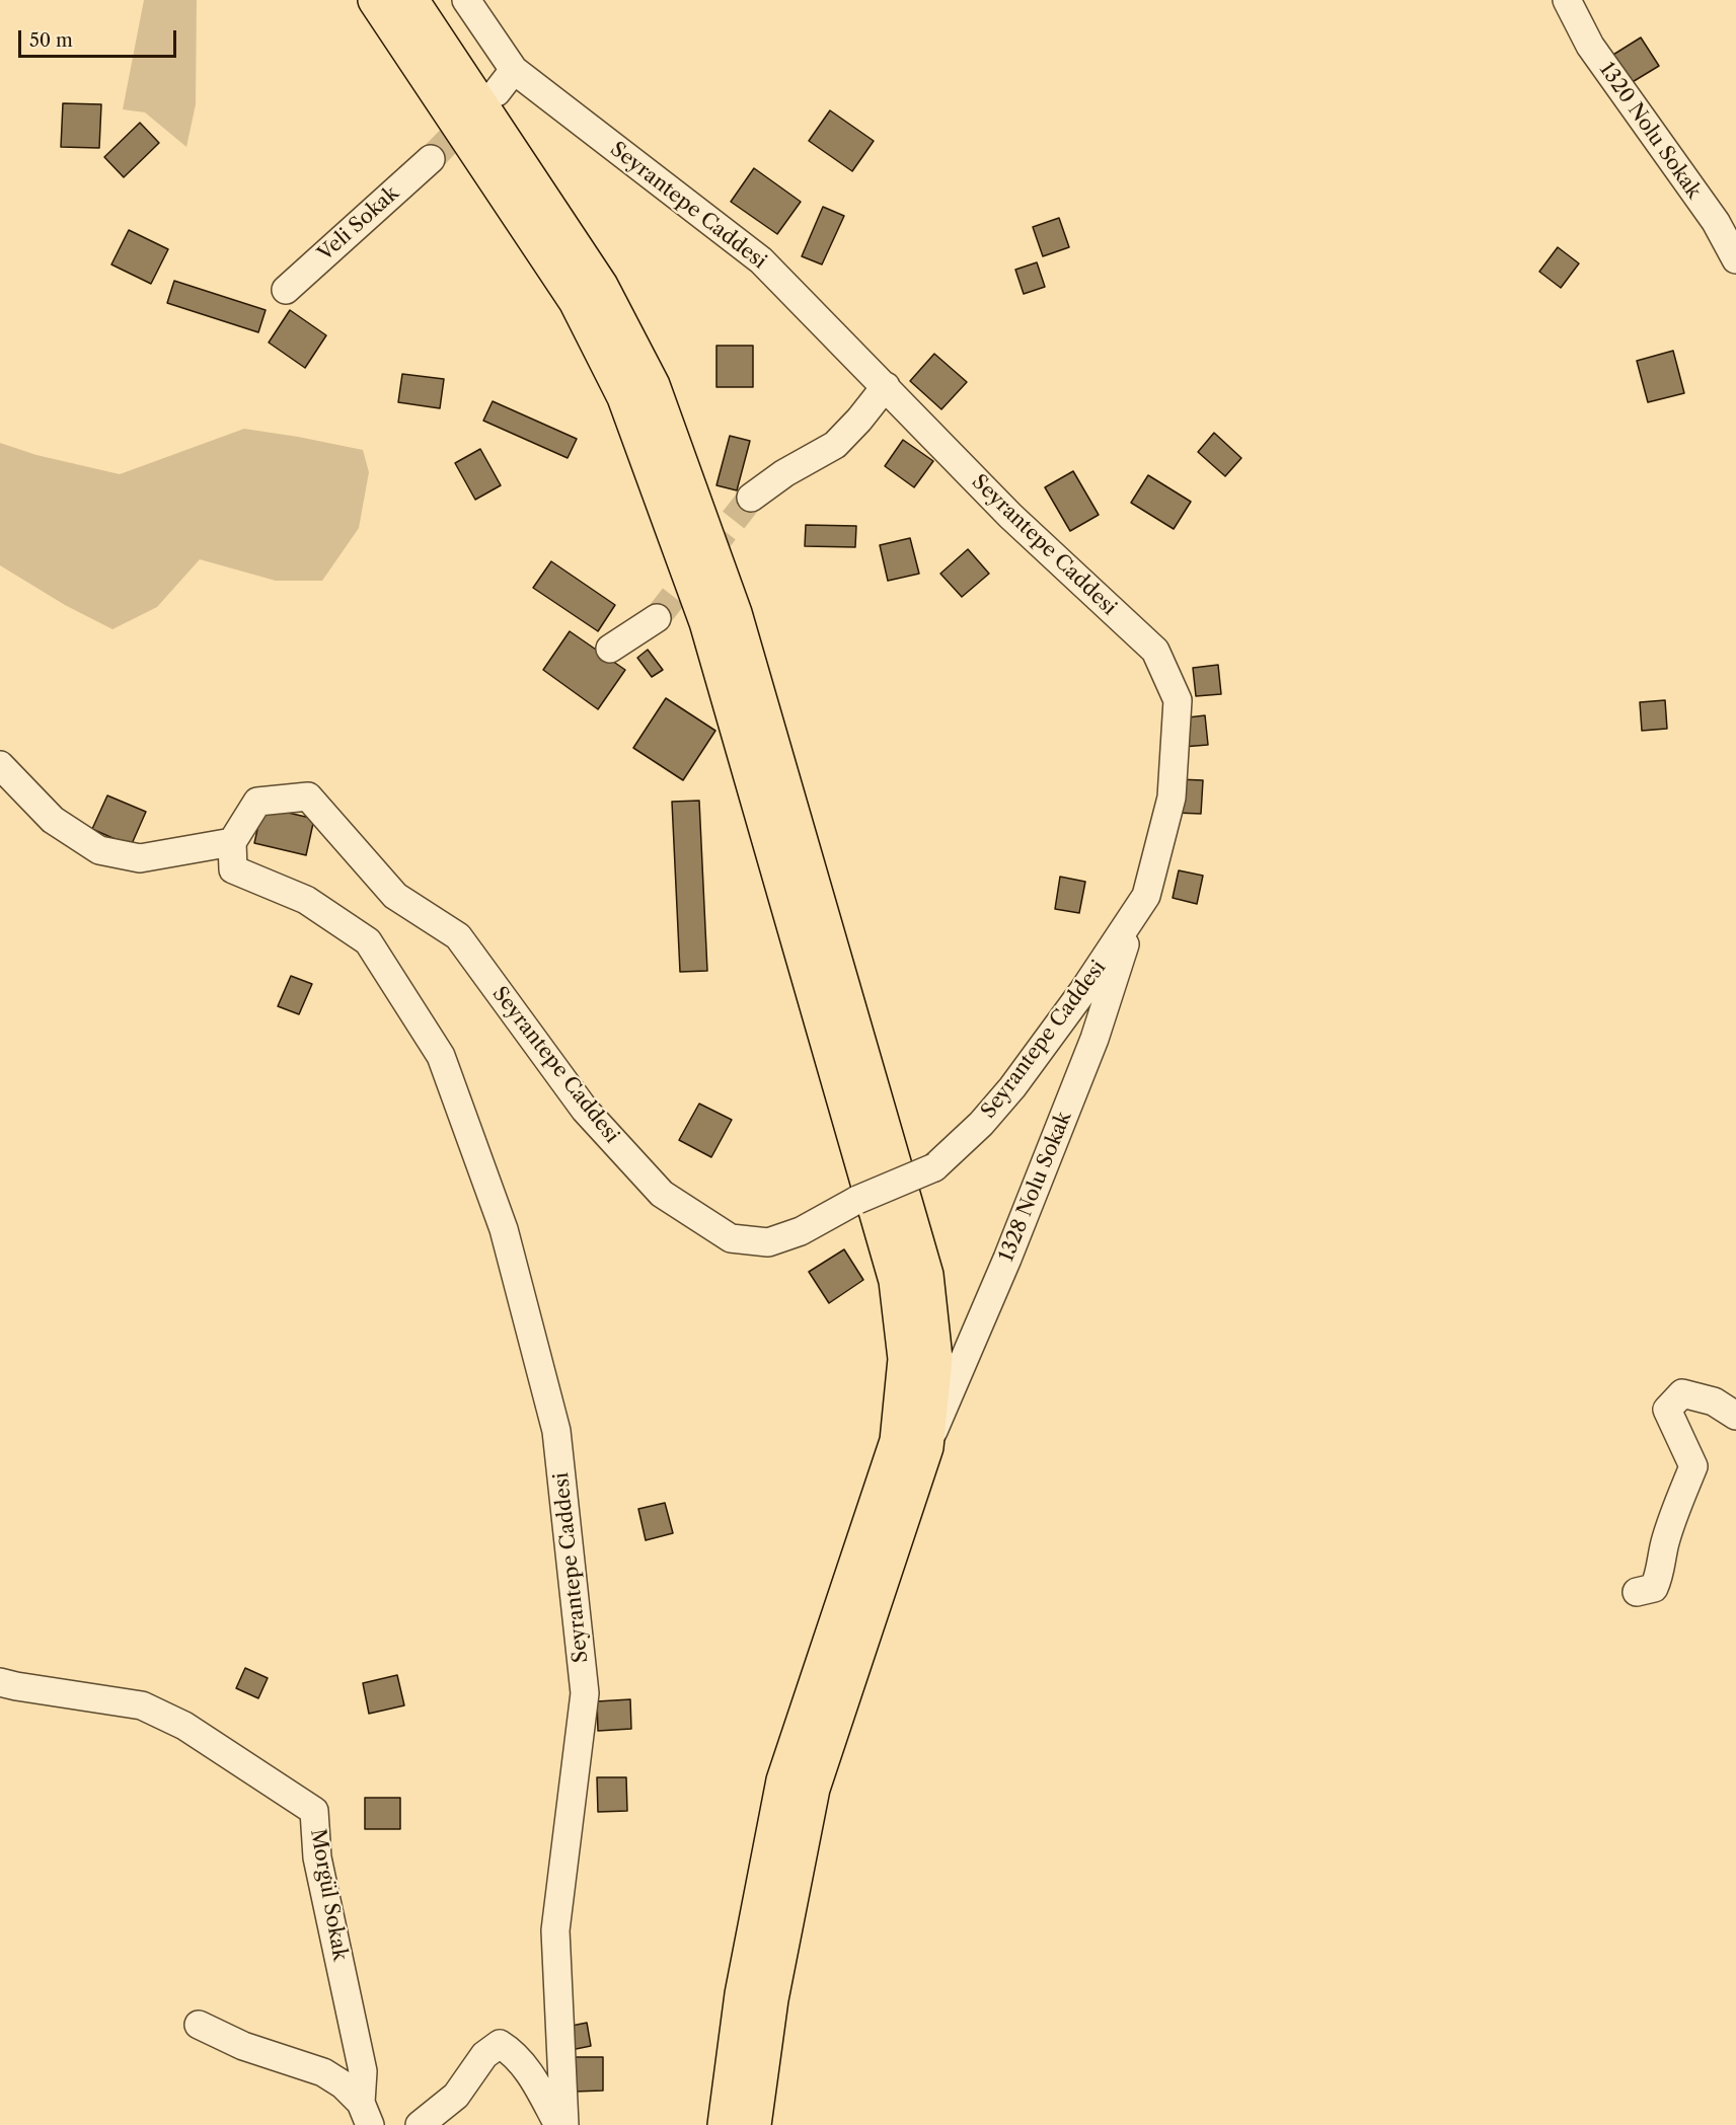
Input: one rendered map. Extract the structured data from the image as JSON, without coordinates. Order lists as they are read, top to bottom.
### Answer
{
  "streets": {
    "street": [
      "1320 Nolu Sokak",
      "Seyrantepe Caddesi",
      "Veli Sokak",
      "1328 Nolu Sokak",
      "Morgül Sokak"
    ]
  },
  "crossings": [
    ["Seyrantepe Caddesi", "1328 Nolu Sokak"]
  ],
  "scale_bar": "50 m"
}
